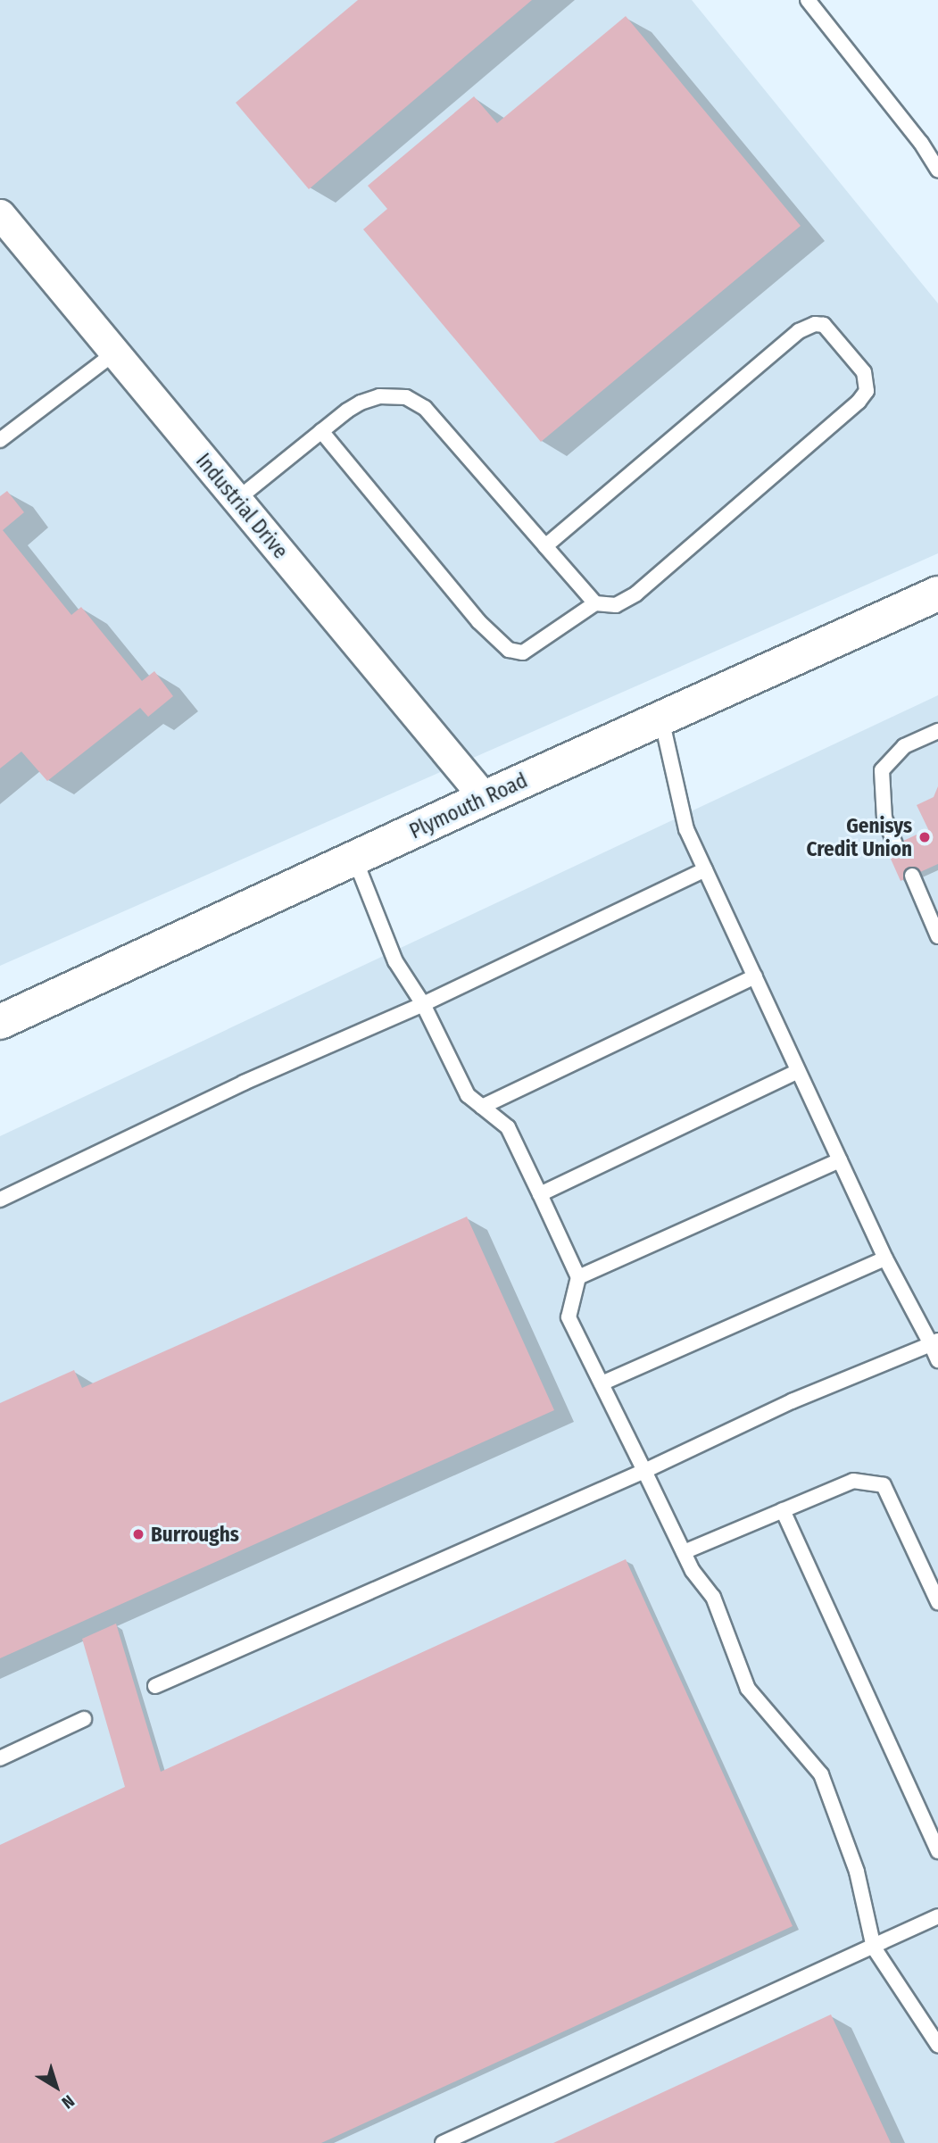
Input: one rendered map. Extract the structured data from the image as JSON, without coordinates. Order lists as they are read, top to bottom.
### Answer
{
  "streets": {
    "main road": ["Plymouth Road"],
    "street": ["Industrial Drive"]
  },
  "crossings": [
    ["Industrial Drive", "Plymouth Road"]
  ],
  "places": ["Genisys Credit Union", "Burroughs"],
  "north": "bottom right"
}
